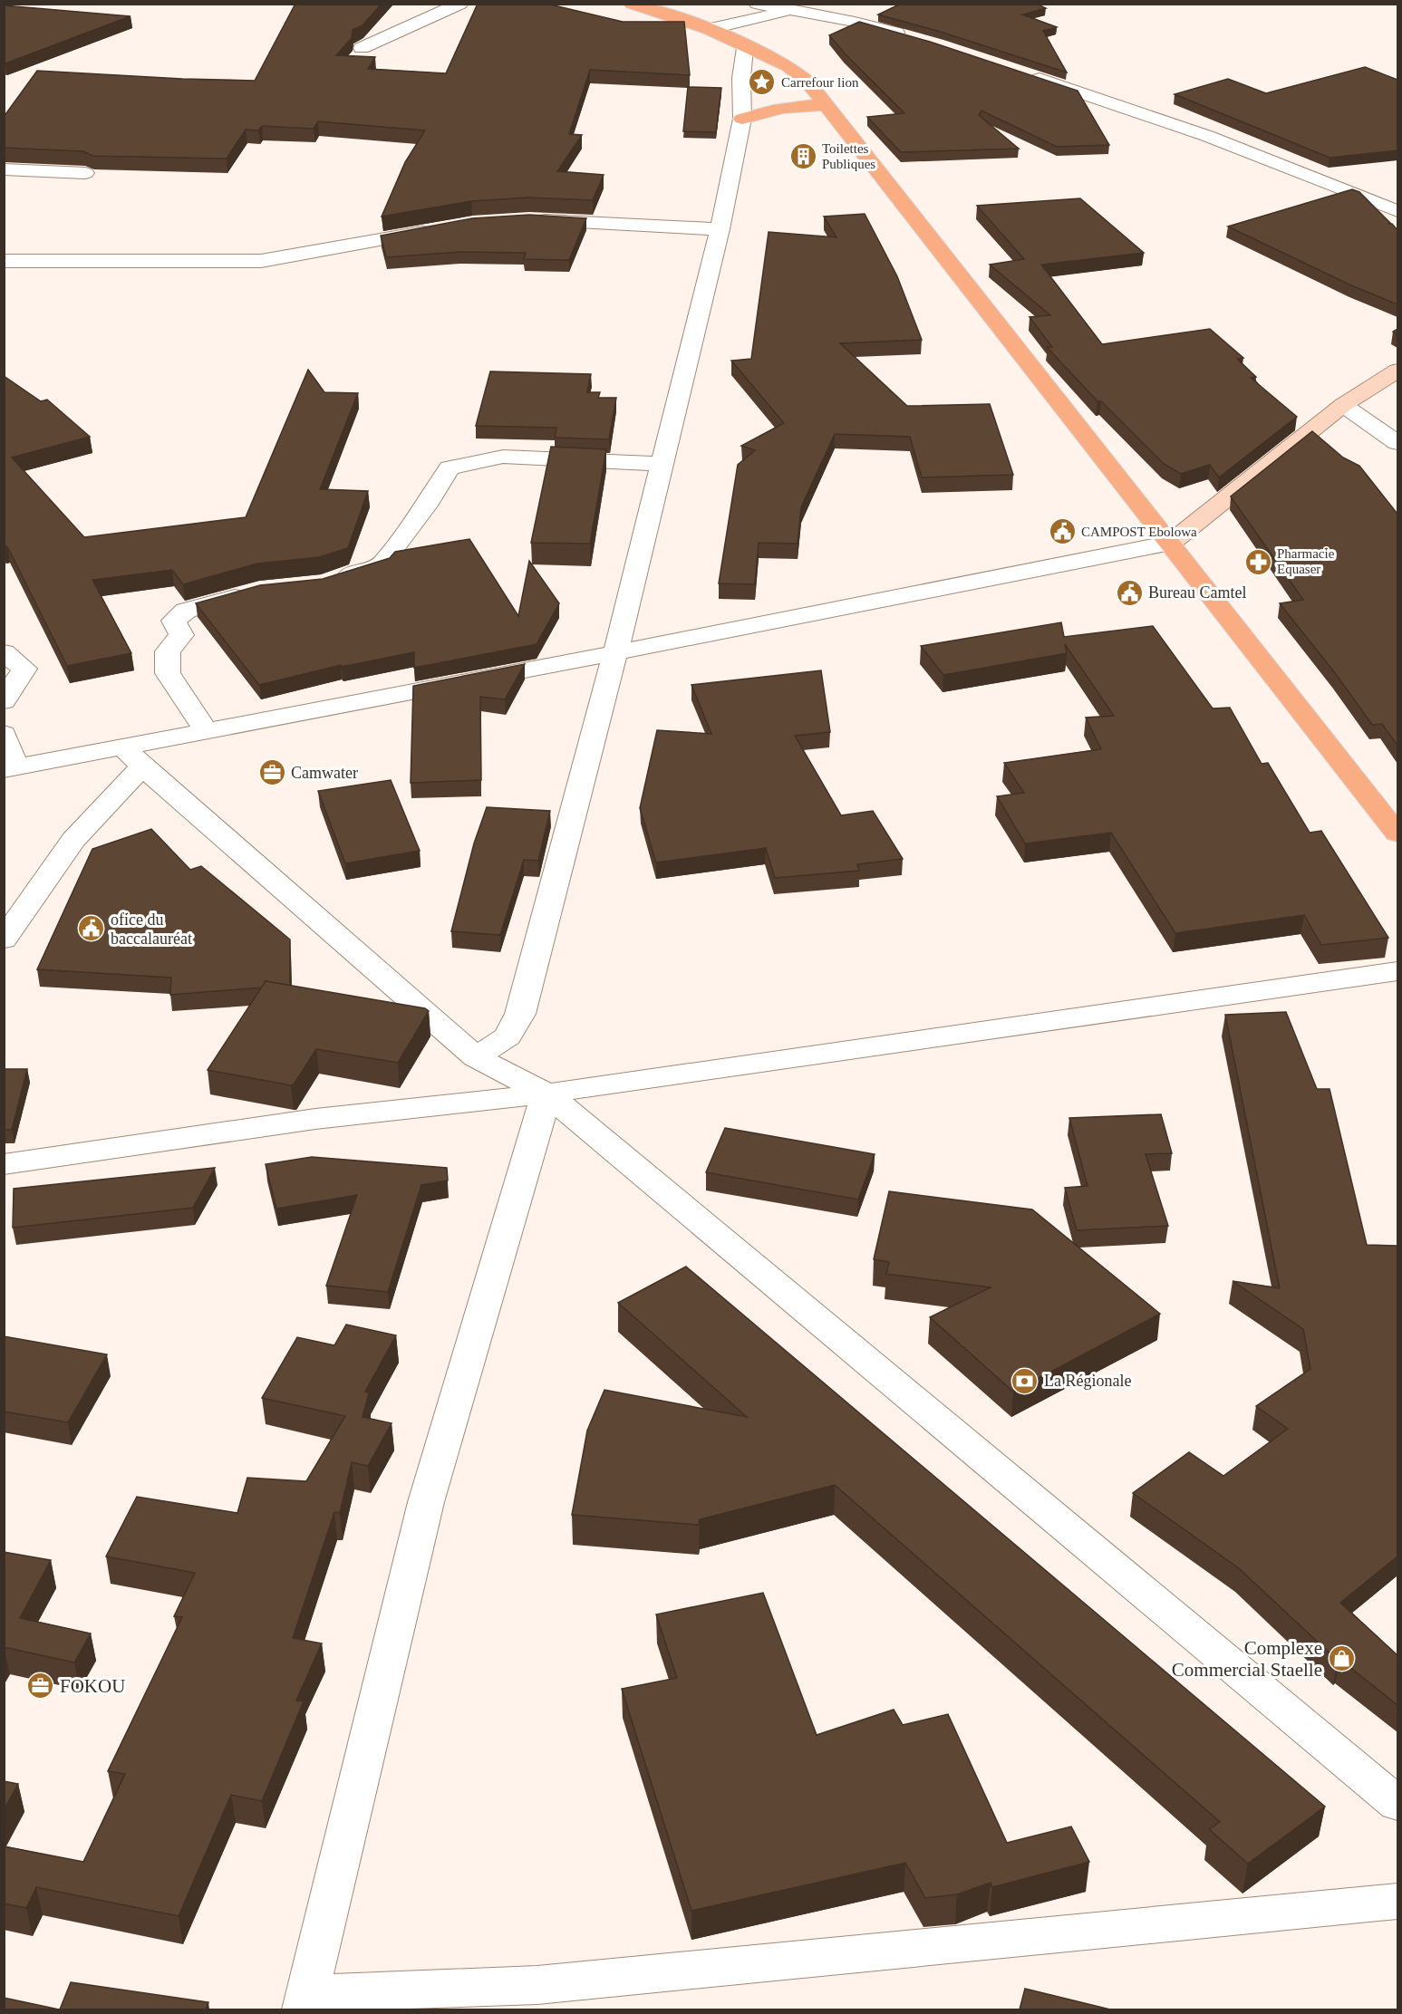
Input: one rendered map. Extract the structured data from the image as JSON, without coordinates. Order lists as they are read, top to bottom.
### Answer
{
  "places": {
    "place": ["Carrefour lion"],
    "building": ["Toilettes Publiques"],
    "public building": ["CAMPOST Ebolowa", "Bureau Camtel", "ofice du baccalauréat"],
    "pharmacy": ["Pharmacie Equaser"],
    "office": ["Camwater", "FOKOU"],
    "bank": ["La Régionale"],
    "shop": ["Complexe Commercial Staelle"]
  }
}
